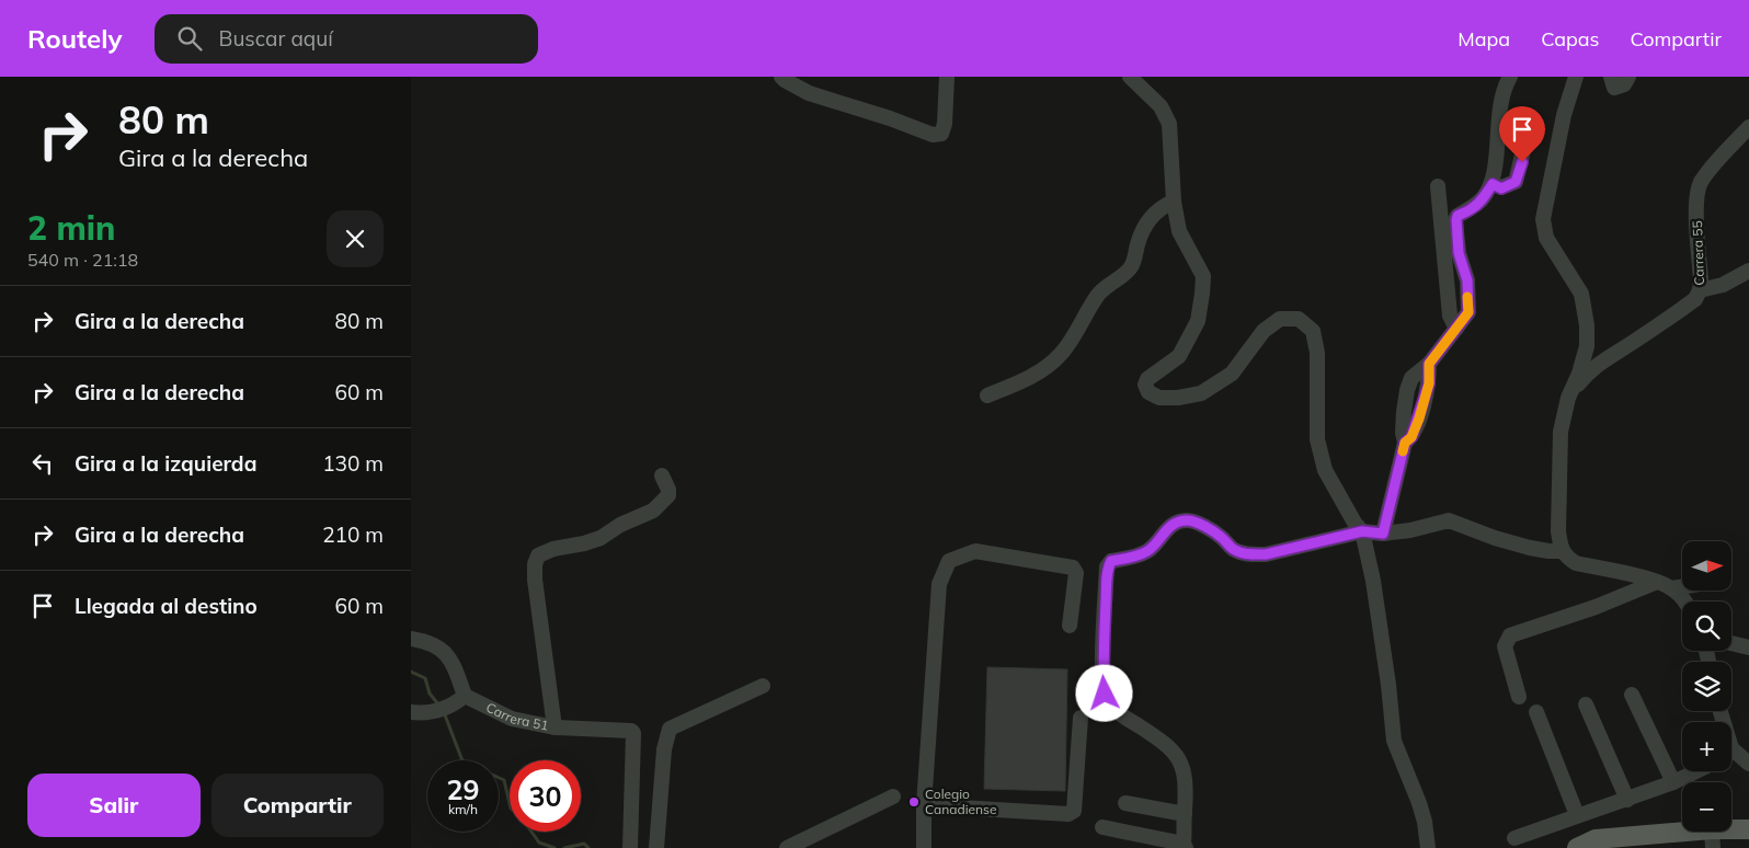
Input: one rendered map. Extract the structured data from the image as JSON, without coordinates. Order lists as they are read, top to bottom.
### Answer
{
  "streets": {
    "street": ["Carrera 55", "Carrera 51"]
  },
  "places": ["Colegio Canadiense"],
  "north": "right",
  "page": {
    "header": "Routely",
    "search": "Buscar aquí",
    "nav": ["Mapa", "Capas", "Compartir"],
    "turn": ["80 m", "Gira a la derecha"],
    "heading": ["2 min", "540 m · 21:18"],
    "list": [
      {
        "name": "Gira a la derecha",
        "value": "80 m"
      },
      {
        "name": "Gira a la derecha",
        "value": "60 m"
      },
      {
        "name": "Gira a la izquierda",
        "value": "130 m"
      },
      {
        "name": "Gira a la derecha",
        "value": "210 m"
      },
      {
        "name": "Llegada al destino",
        "value": "60 m"
      }
    ],
    "map_buttons": ["+", "−"],
    "speed": "29 km/h",
    "limit": "30",
    "buttons": ["Salir", "Compartir"]
  }
}
